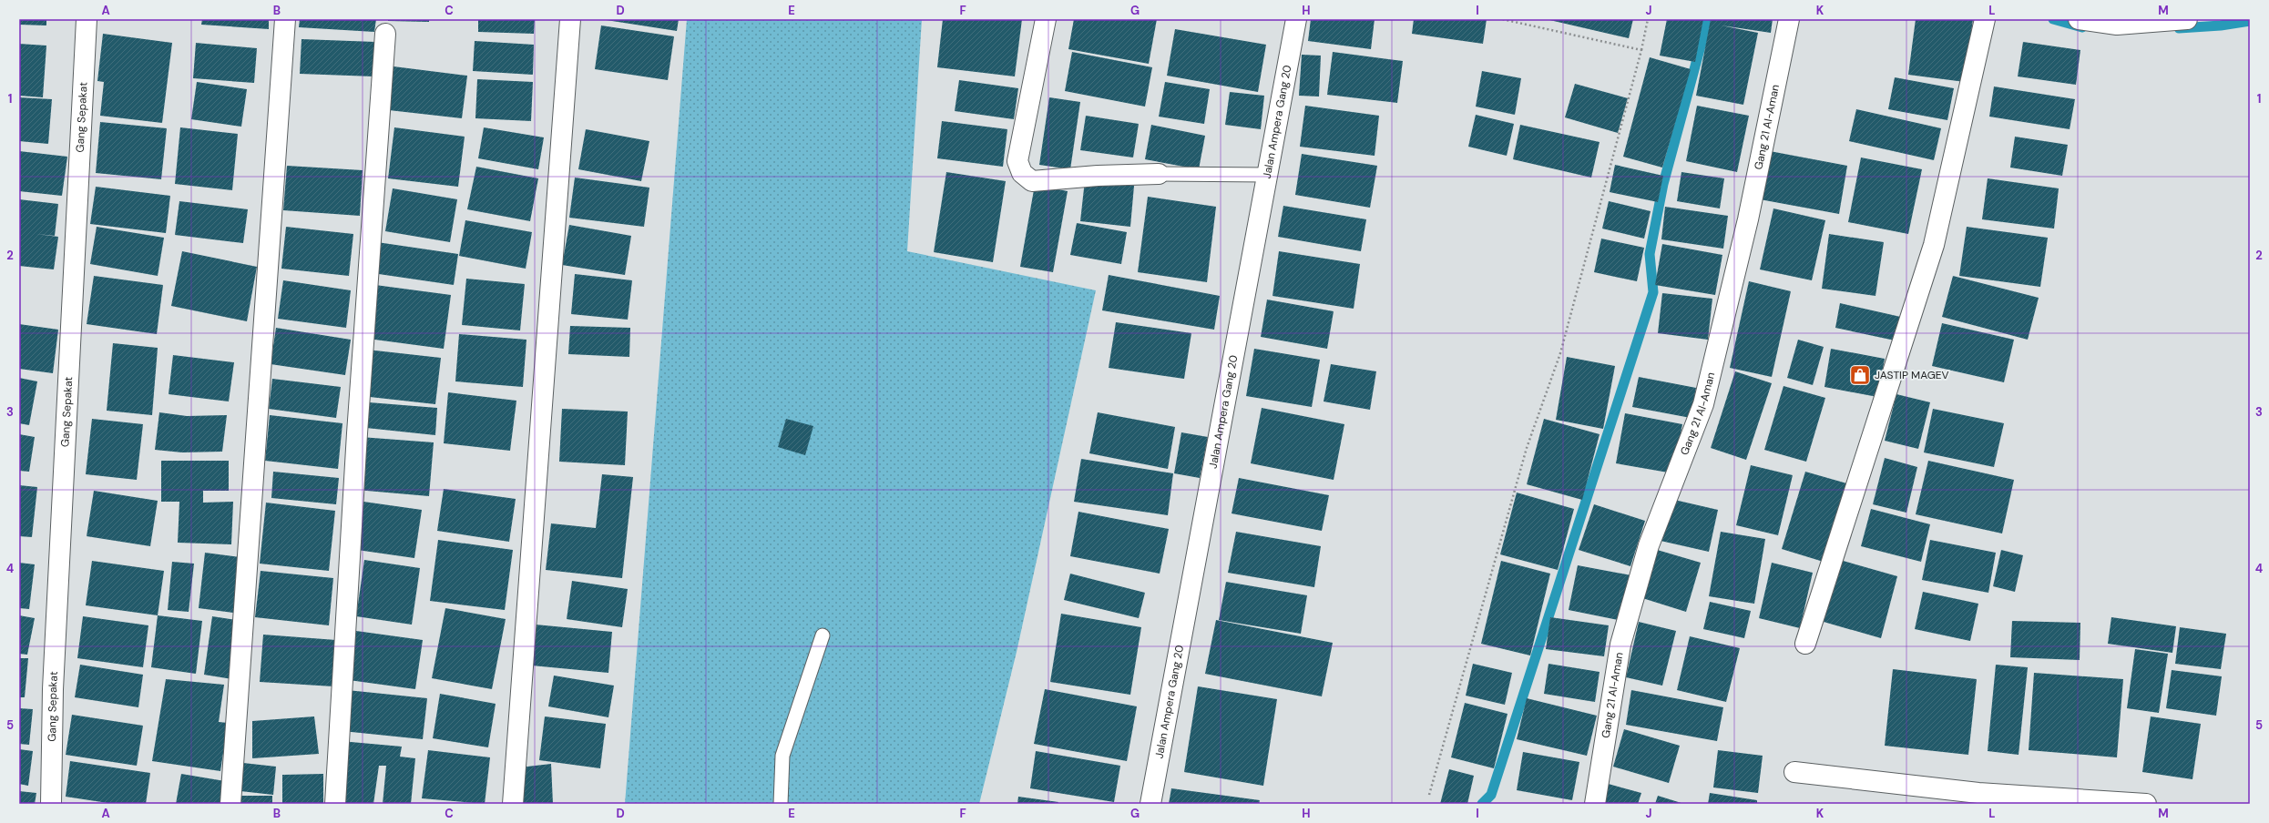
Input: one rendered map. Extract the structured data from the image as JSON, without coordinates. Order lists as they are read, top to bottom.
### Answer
{
  "streets": {
    "street": ["Gang Sepakat", "Jalan Ampera Gang 20", "Gang 21 Al-Aman"]
  },
  "places": {
    "shop": ["JASTIP MAGEV"]
  },
  "grid": {
    "columns": [
      "A",
      "B",
      "C",
      "D",
      "E",
      "F",
      "G",
      "H",
      "I",
      "J",
      "K",
      "L",
      "M"
    ],
    "rows": [
      "1",
      "2",
      "3",
      "4",
      "5"
    ]
  }
}
